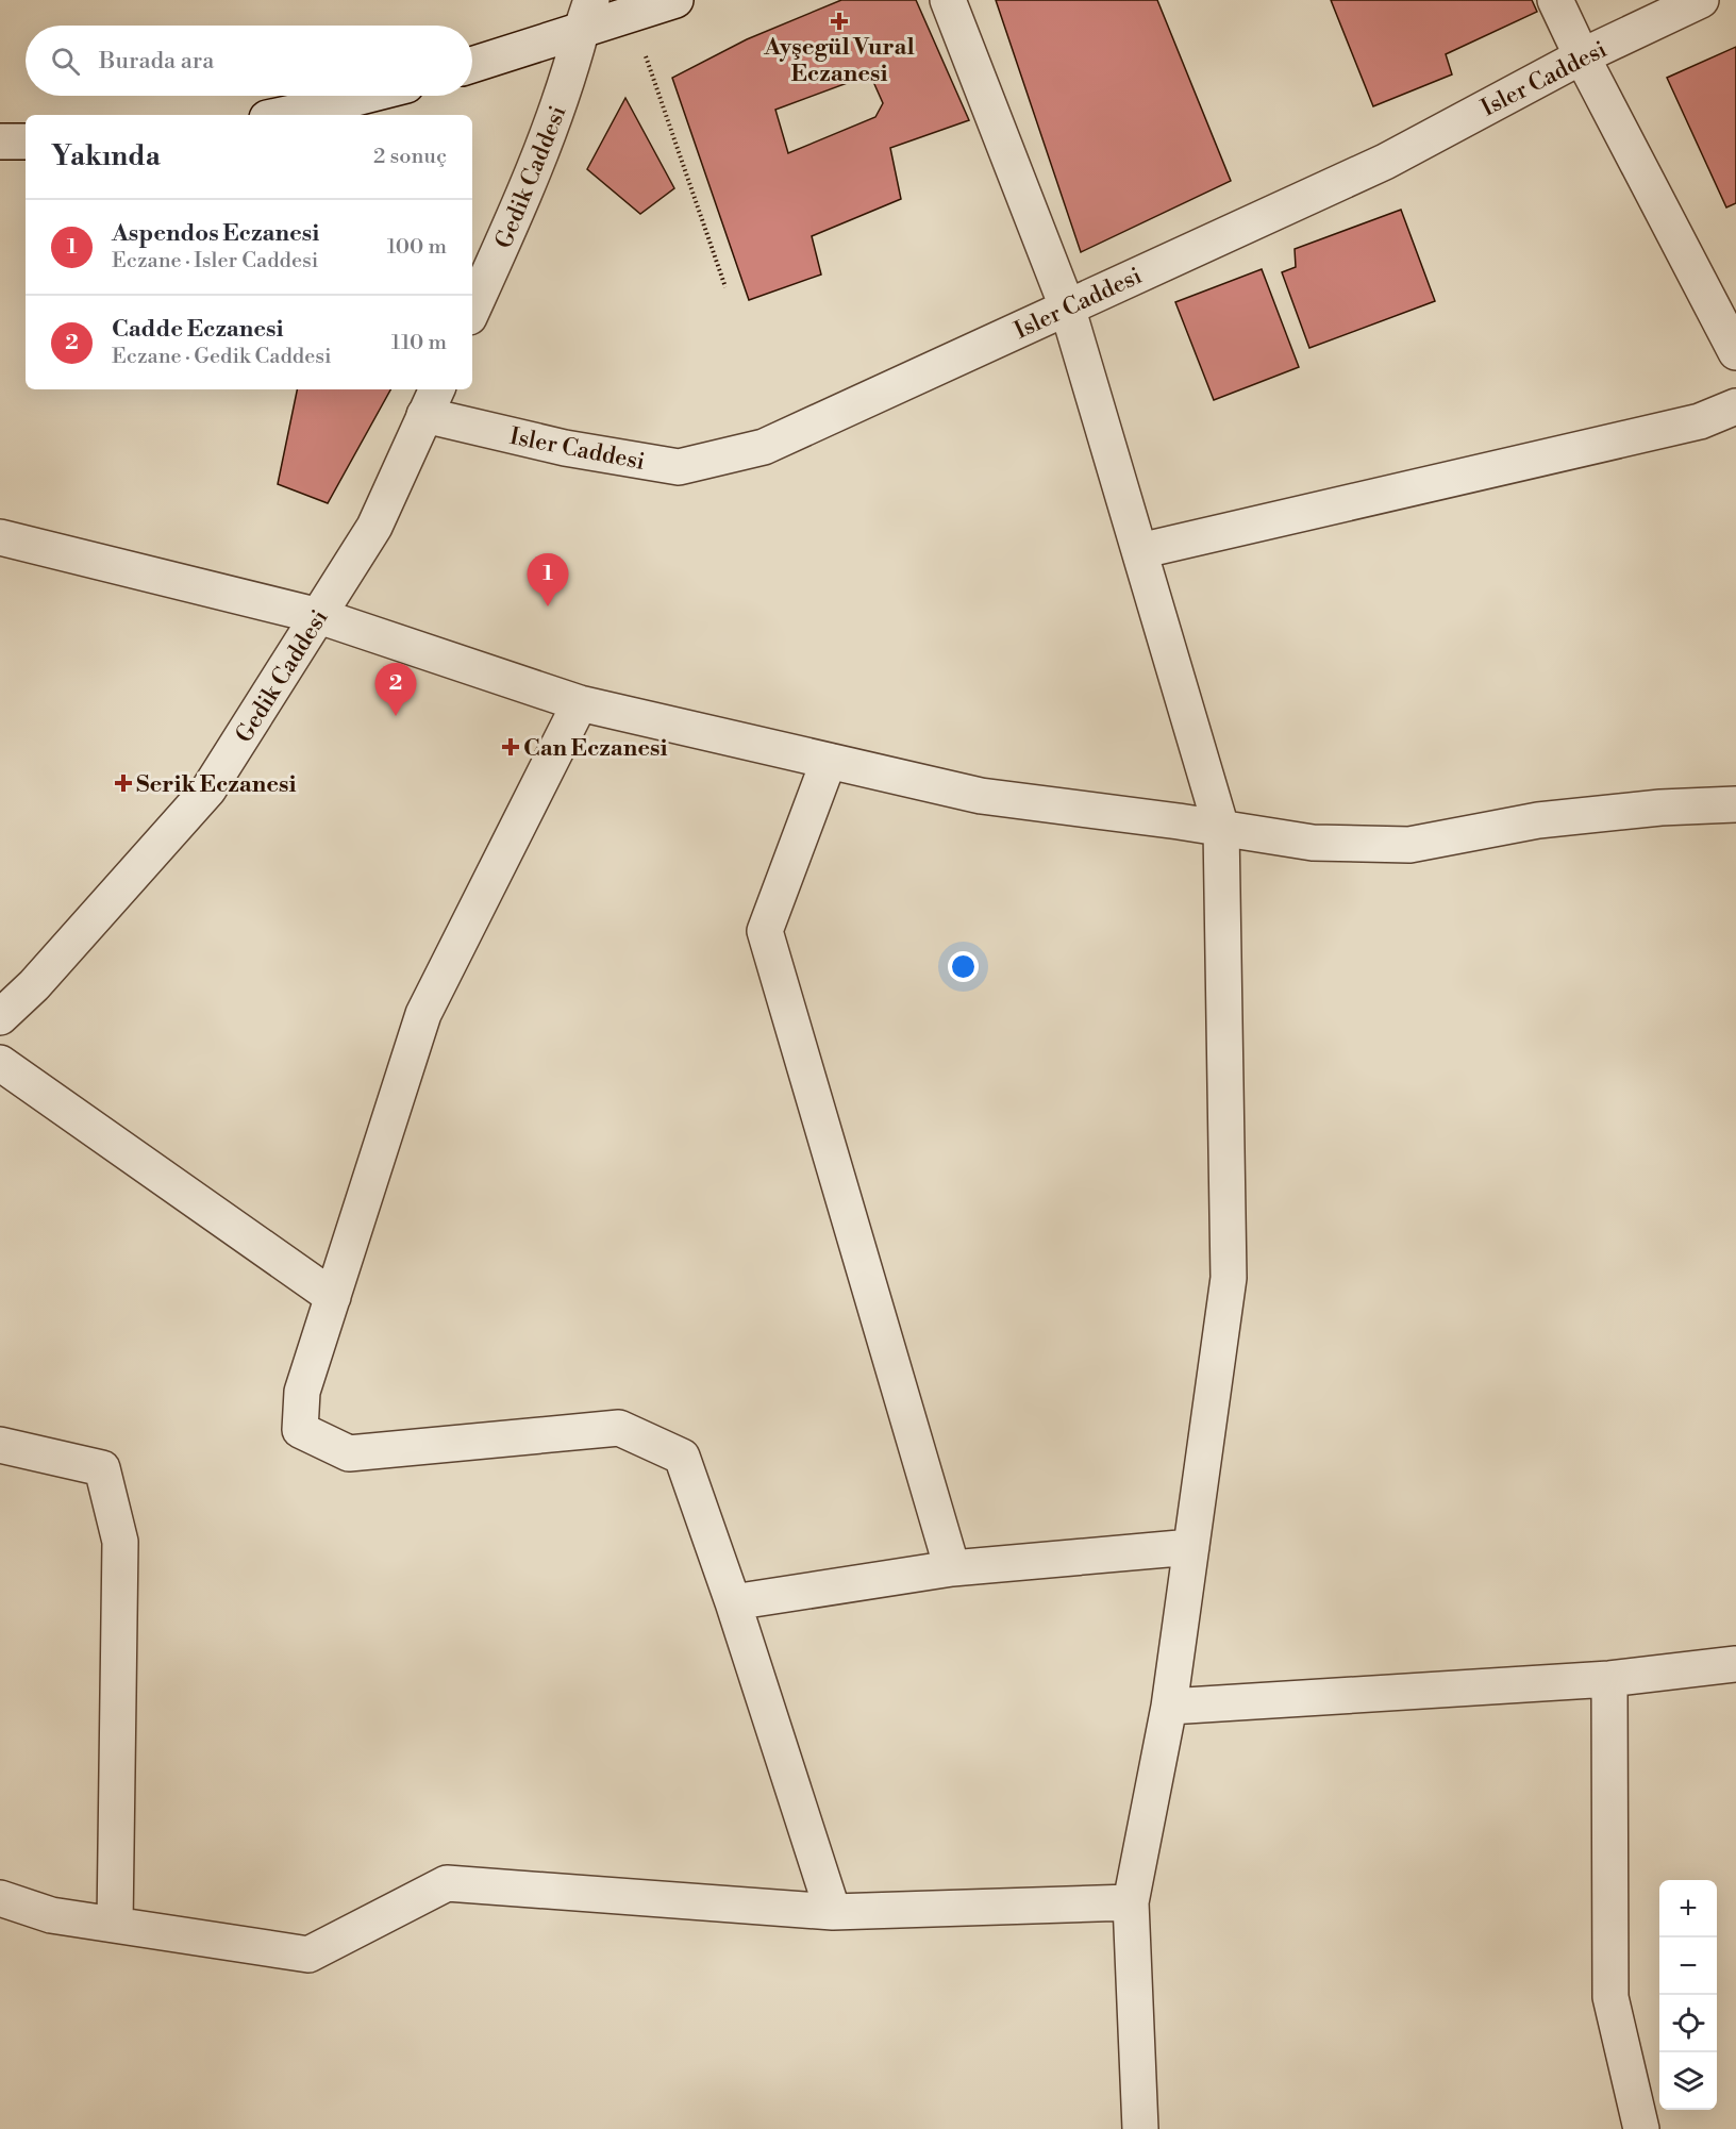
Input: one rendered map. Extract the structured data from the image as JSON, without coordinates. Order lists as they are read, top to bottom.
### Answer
{
  "streets": {
    "street": ["Isler Caddesi", "Gedik Caddesi"]
  },
  "crossings": [
    ["Isler Caddesi", "Gedik Caddesi"]
  ],
  "places": {
    "health": ["Ayşegül Vural Eczanesi", "Can Eczanesi", "Serik Eczanesi"]
  },
  "page": {
    "search": "Burada ara",
    "heading": ["Yakında", "2 sonuç"],
    "list": [
      {
        "mark": "1",
        "name": "Aspendos Eczanesi",
        "note": "Eczane · Isler Caddesi",
        "value": "100 m"
      },
      {
        "mark": "2",
        "name": "Cadde Eczanesi",
        "note": "Eczane · Gedik Caddesi",
        "value": "110 m"
      }
    ],
    "pins": ["1", "2"],
    "map_buttons": ["+", "−"]
  }
}
